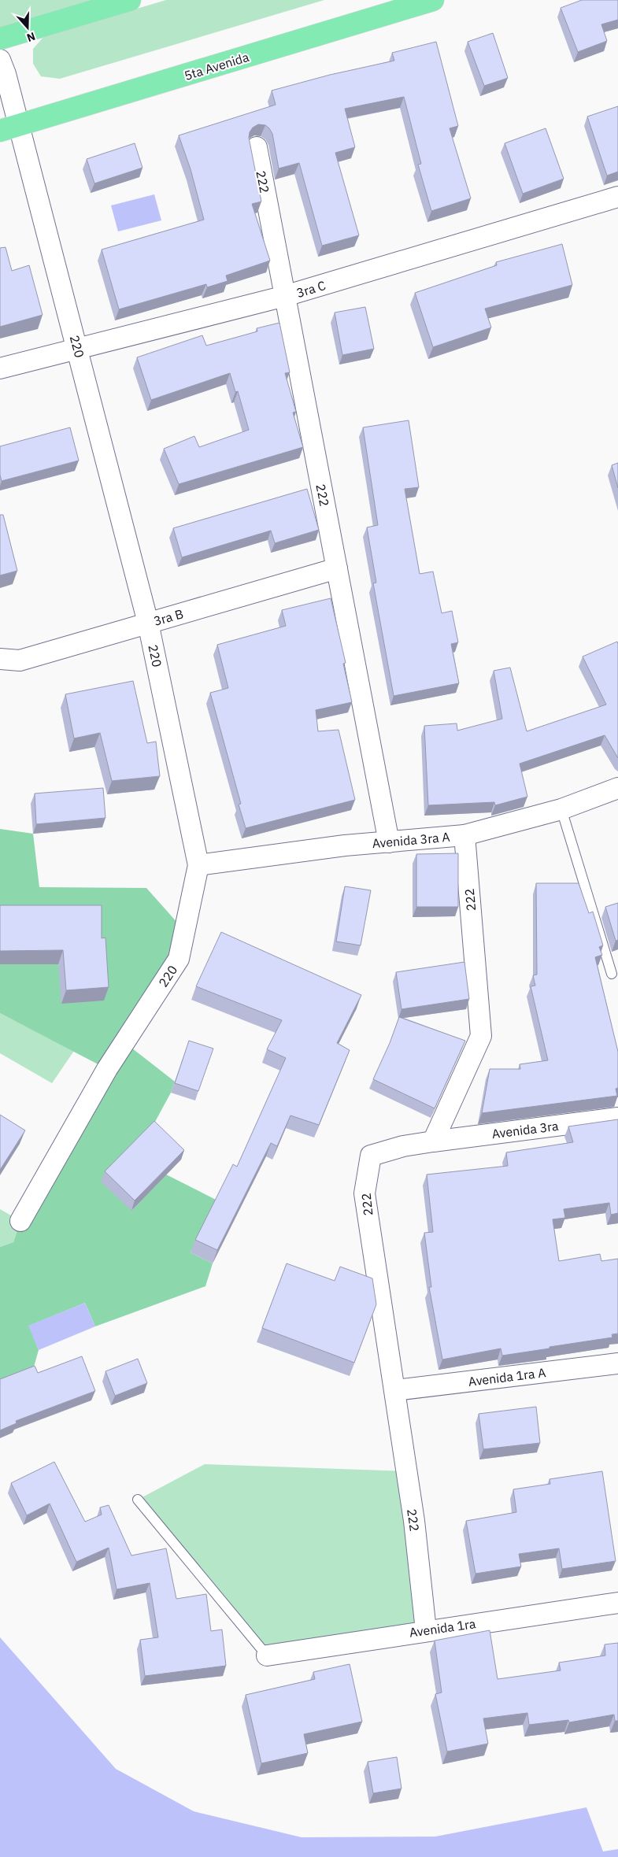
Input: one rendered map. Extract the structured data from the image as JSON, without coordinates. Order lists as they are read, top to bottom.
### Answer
{
  "streets": {
    "highway": ["5ta Avenida"],
    "street": [
      "222",
      "3ra C",
      "220",
      "3ra B",
      "Avenida 3ra A",
      "Avenida 3ra",
      "Avenida 1ra A",
      "Avenida 1ra"
    ]
  },
  "crossings": [
    ["5ta Avenida", "220"],
    ["222", "3ra C"],
    ["222", "3ra B"],
    ["222", "Avenida 3ra A"],
    ["222", "Avenida 3ra"],
    ["222", "Avenida 1ra A"],
    ["222", "Avenida 1ra"],
    ["3ra C", "220"],
    ["220", "3ra B"],
    ["220", "Avenida 3ra A"]
  ],
  "north": "bottom"
}
